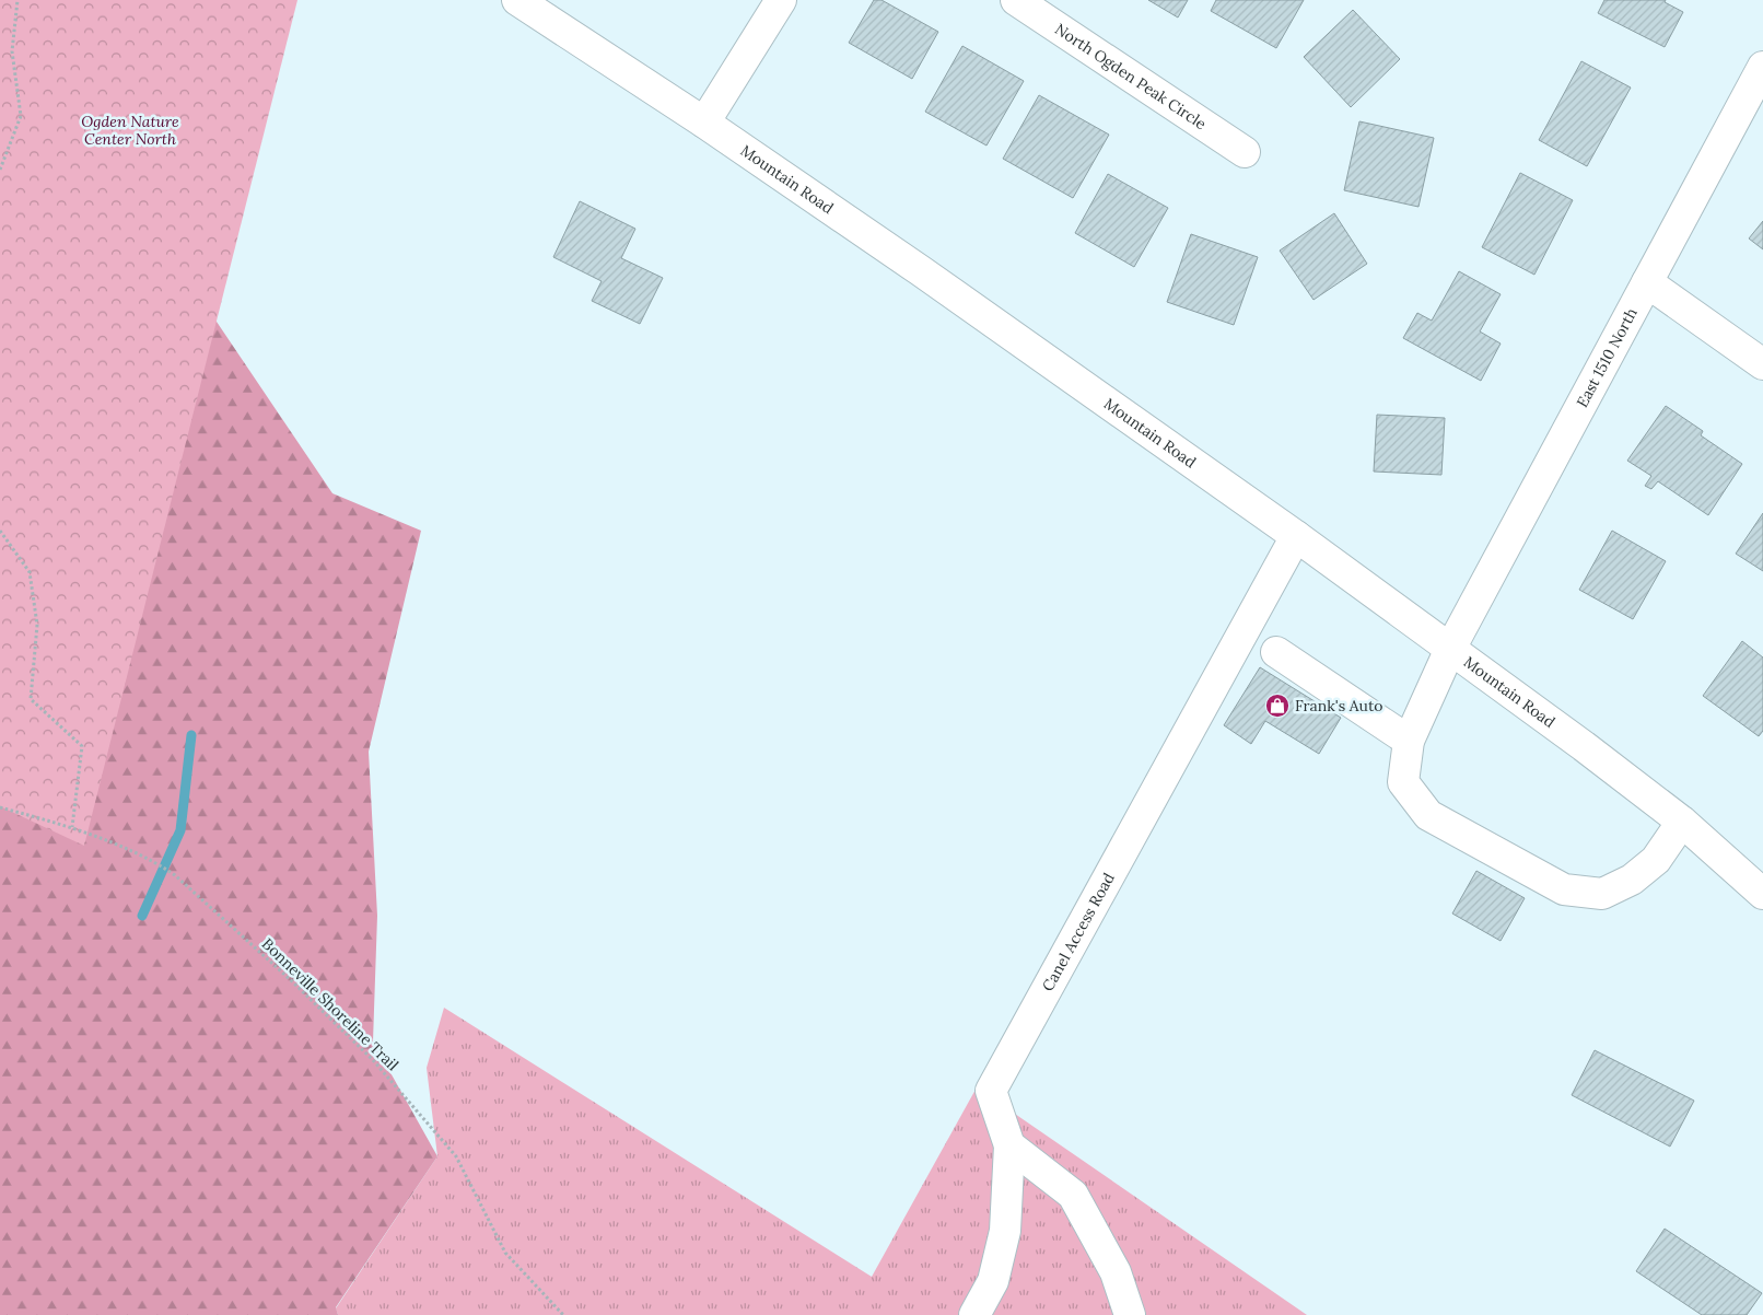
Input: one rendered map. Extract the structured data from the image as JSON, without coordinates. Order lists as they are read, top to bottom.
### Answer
{
  "streets": {
    "street": [
      "North Ogden Peak Circle",
      "Mountain Road",
      "East 1510 North",
      "Canel Access Road"
    ],
    "path": ["Bonneville Shoreline Trail"]
  },
  "crossings": [
    ["Mountain Road", "East 1510 North"],
    ["Mountain Road", "Canel Access Road"]
  ],
  "parks": ["Ogden Nature Center North"],
  "places": {
    "shop": ["Frank's Auto"]
  }
}
